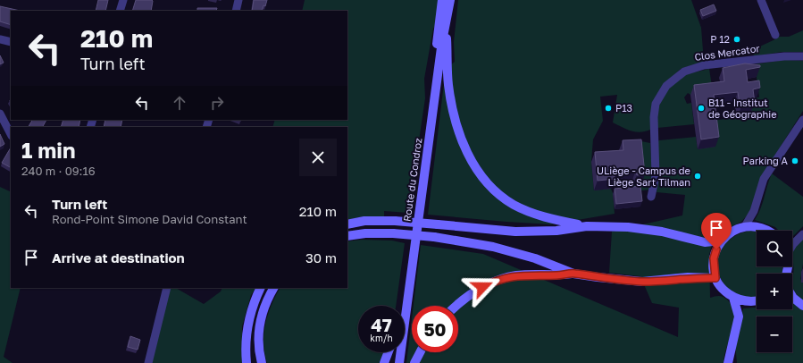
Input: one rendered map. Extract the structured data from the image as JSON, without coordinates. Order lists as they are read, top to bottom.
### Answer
{
  "streets": {
    "main road": ["Route du Condroz"],
    "street": ["Clos Mercator"]
  },
  "places": [
    "P 12",
    "P13",
    "B11 - Institut de Géographie",
    "Parking A",
    "ULiège - Campus de Liège Sart Tilman"
  ],
  "page": {
    "turn": ["210 m", "Turn left"],
    "heading": ["1 min", "240 m · 09:16"],
    "list": [
      {
        "name": "Turn left",
        "note": "Rond-Point Simone David Constant",
        "value": "210 m"
      },
      {
        "name": "Arrive at destination",
        "value": "30 m"
      }
    ],
    "map_buttons": ["+", "−"],
    "speed": "47 km/h",
    "limit": "50"
  }
}
